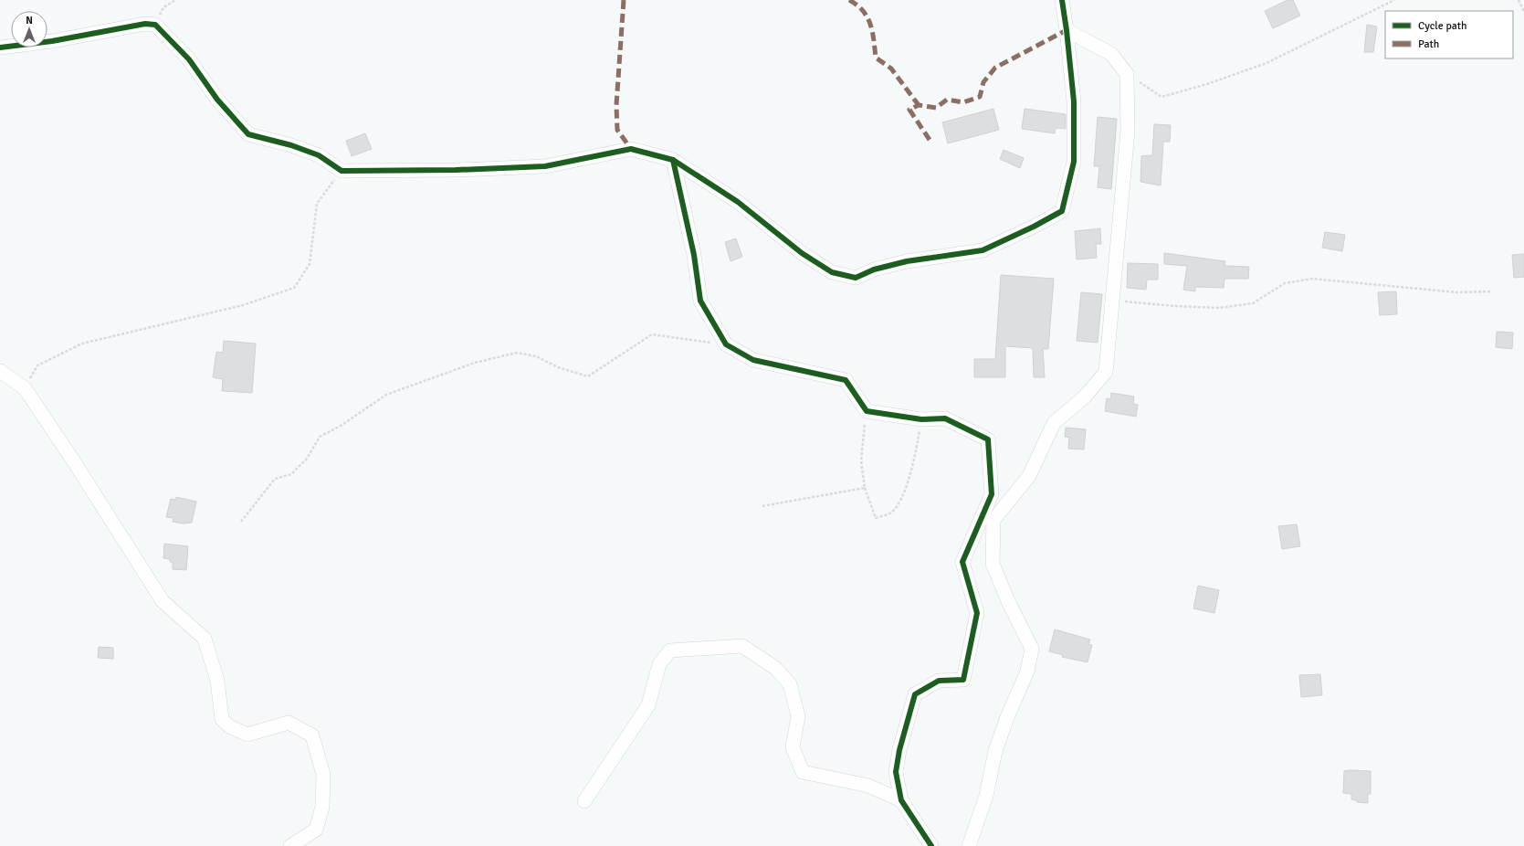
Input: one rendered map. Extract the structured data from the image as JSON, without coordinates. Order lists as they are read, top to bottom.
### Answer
{
  "legend": ["Cycle path", "Path"],
  "north": "top"
}
